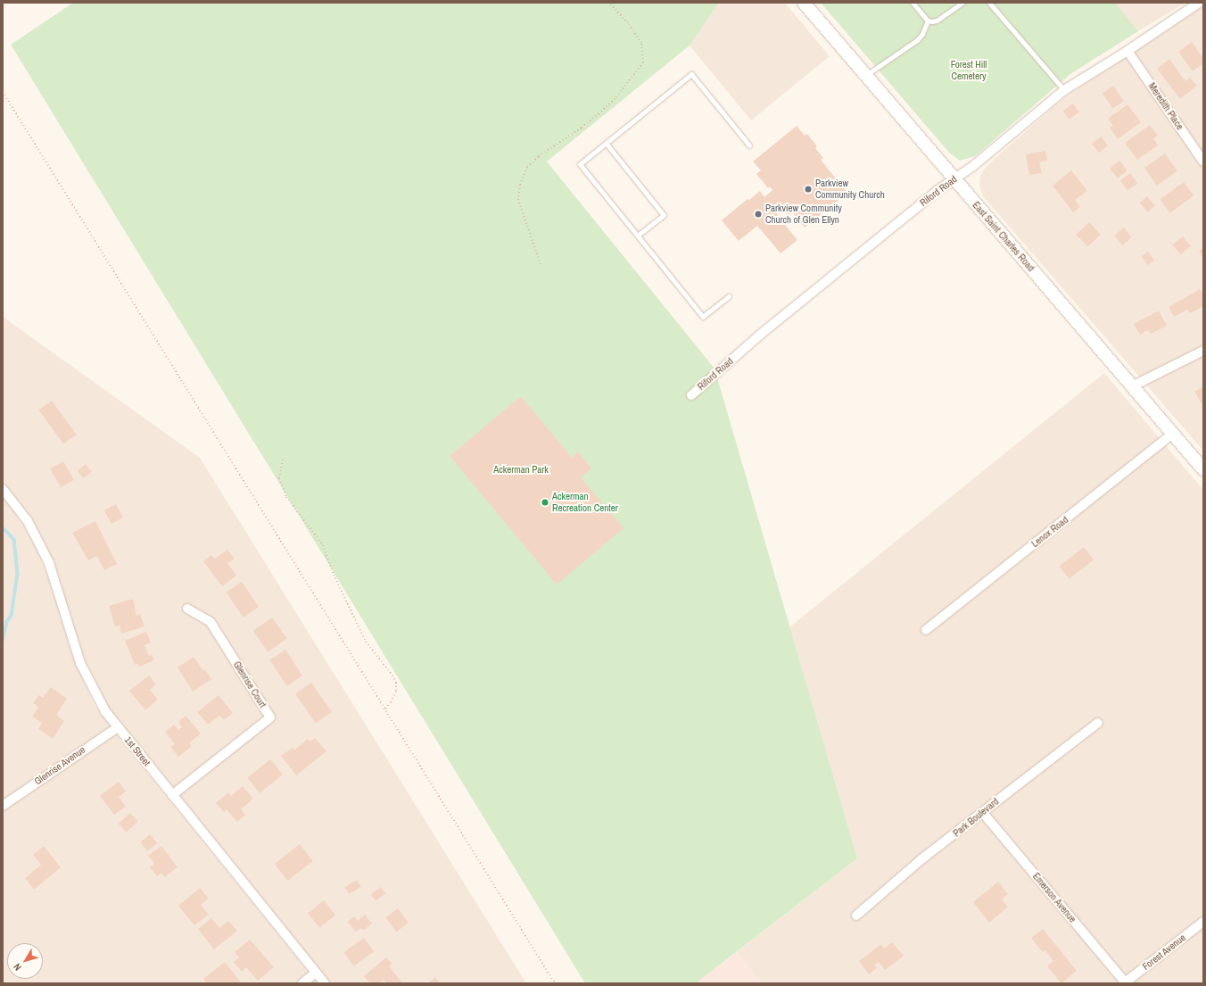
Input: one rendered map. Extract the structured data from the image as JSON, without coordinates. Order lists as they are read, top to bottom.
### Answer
{
  "streets": {
    "main road": ["East Saint Charles Road"],
    "street": [
      "Meredith Place",
      "Riford Road",
      "Lenox Road",
      "Glenrise Court",
      "1st Street",
      "Glenrise Avenue",
      "Park Boulevard",
      "Emerson Avenue",
      "Forest Avenue"
    ]
  },
  "crossings": [
    ["Meredith Place", "Riford Road"],
    ["Riford Road", "East Saint Charles Road"],
    ["East Saint Charles Road", "Lenox Road"],
    ["Glenrise Court", "1st Street"],
    ["1st Street", "Glenrise Avenue"],
    ["Park Boulevard", "Emerson Avenue"],
    ["Emerson Avenue", "Forest Avenue"]
  ],
  "parks": ["Forest Hill Cemetery", "Ackerman Park"],
  "places": ["Parkview Community Church", "Parkview Community Church of Glen Ellyn", "Ackerman Recreation Center"],
  "north": "bottom left"
}
